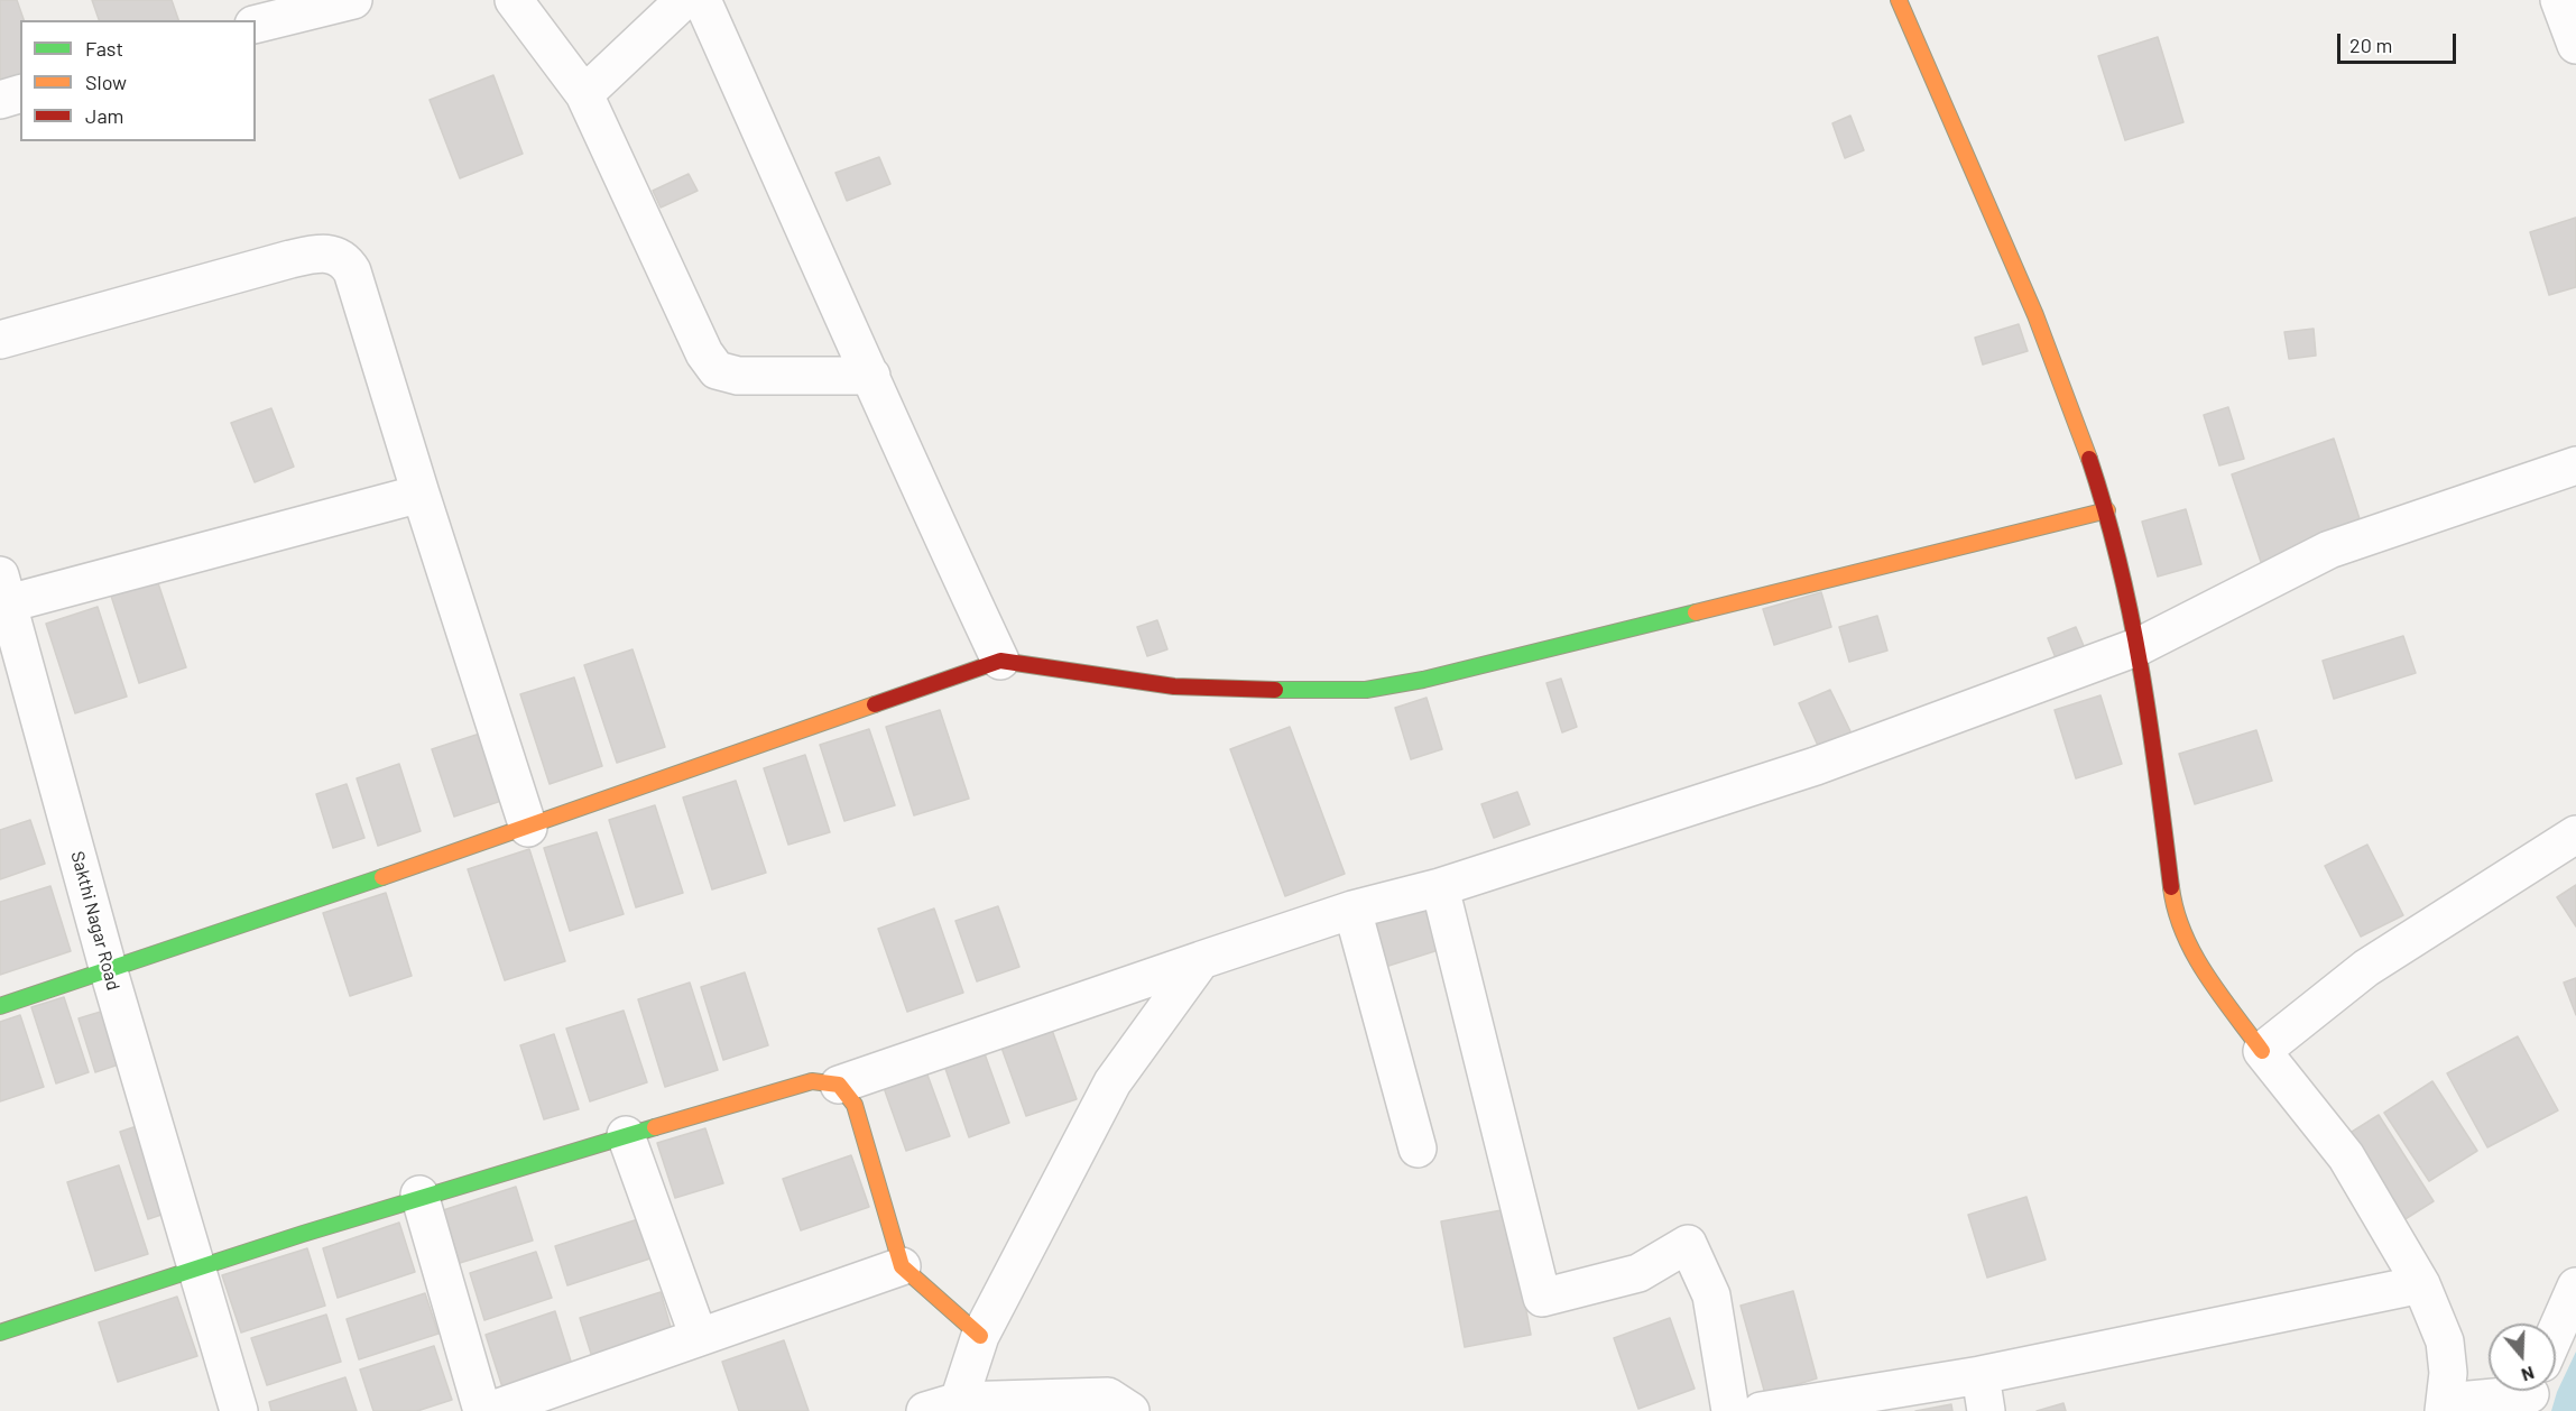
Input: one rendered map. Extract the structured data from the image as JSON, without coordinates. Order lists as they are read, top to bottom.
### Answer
{
  "streets": {
    "street": ["Sakthi Nagar Road"]
  },
  "legend": ["Fast", "Slow", "Jam"],
  "scale_bar": "20 m",
  "north": "bottom"
}
